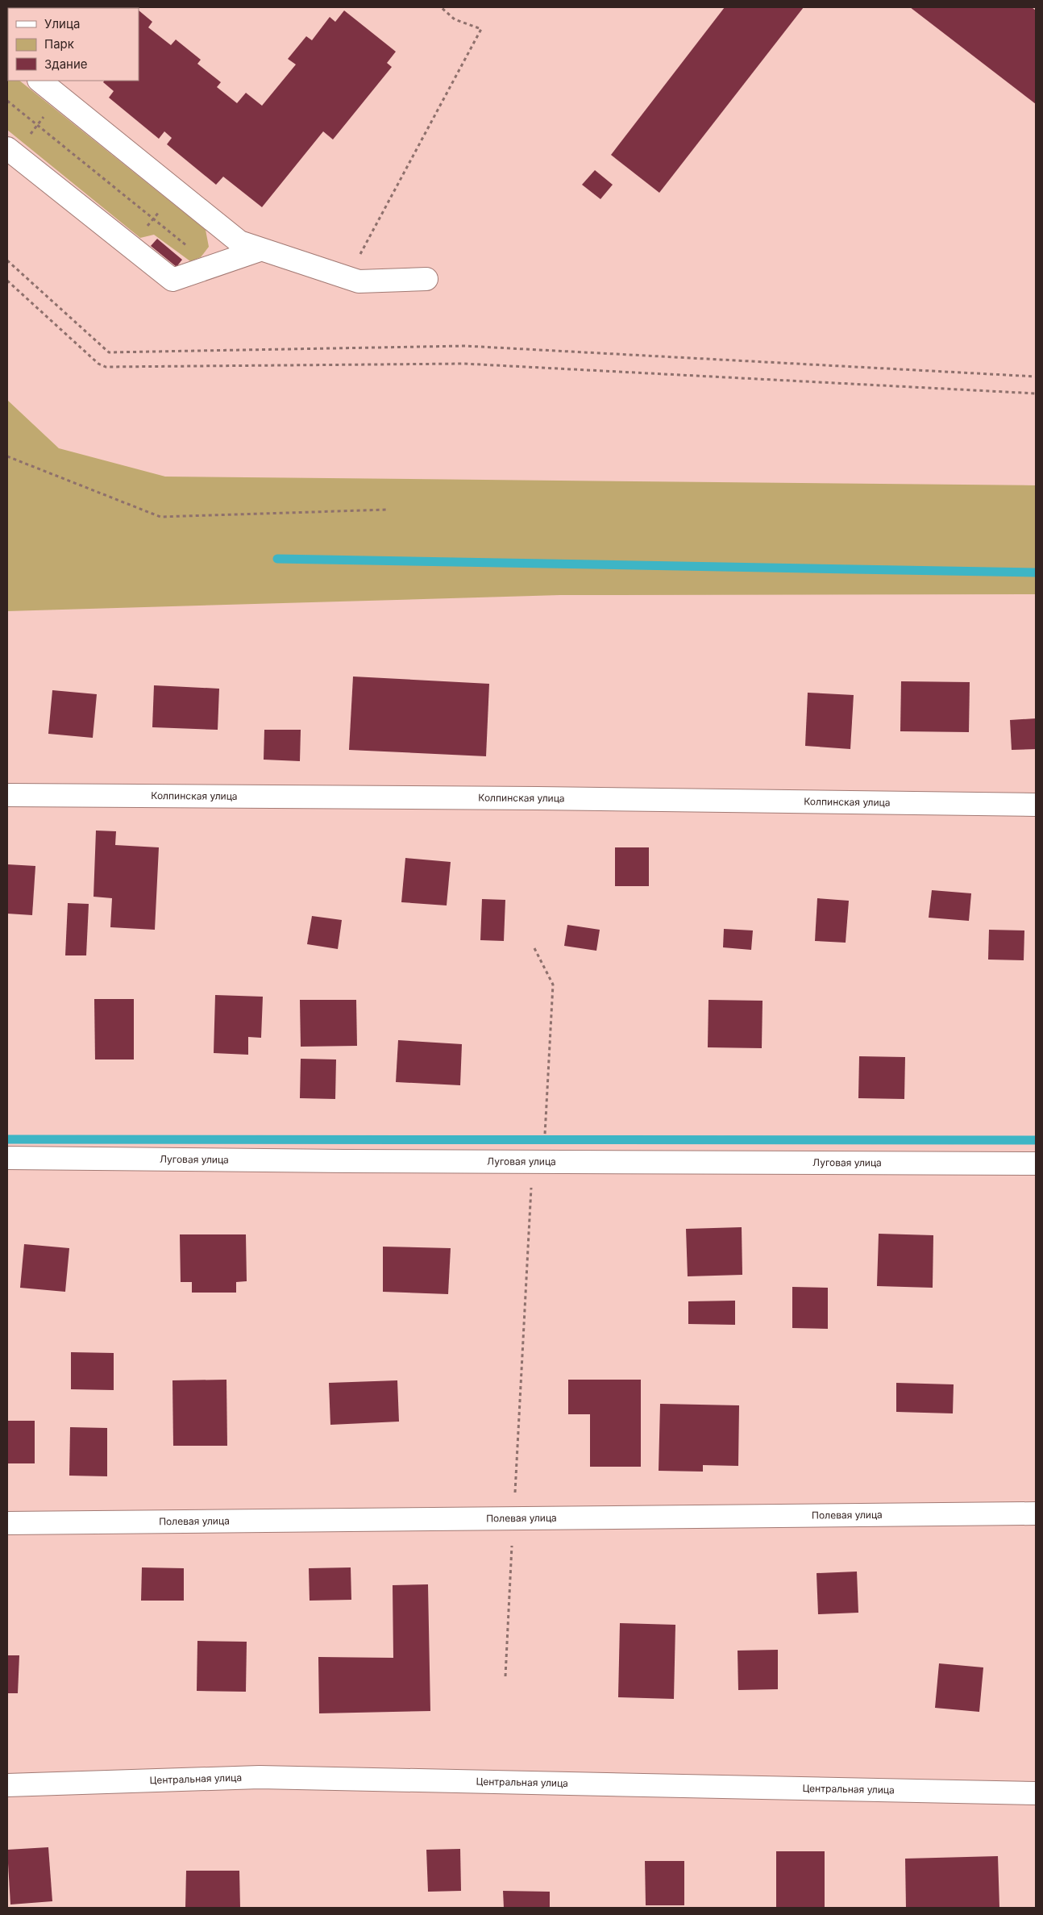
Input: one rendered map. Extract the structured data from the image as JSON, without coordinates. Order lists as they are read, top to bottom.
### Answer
{
  "streets": {
    "street": [
      "Колпинская улица",
      "Луговая улица",
      "Полевая улица",
      "Центральная улица"
    ]
  },
  "legend": ["Улица", "Парк", "Здание"]
}
